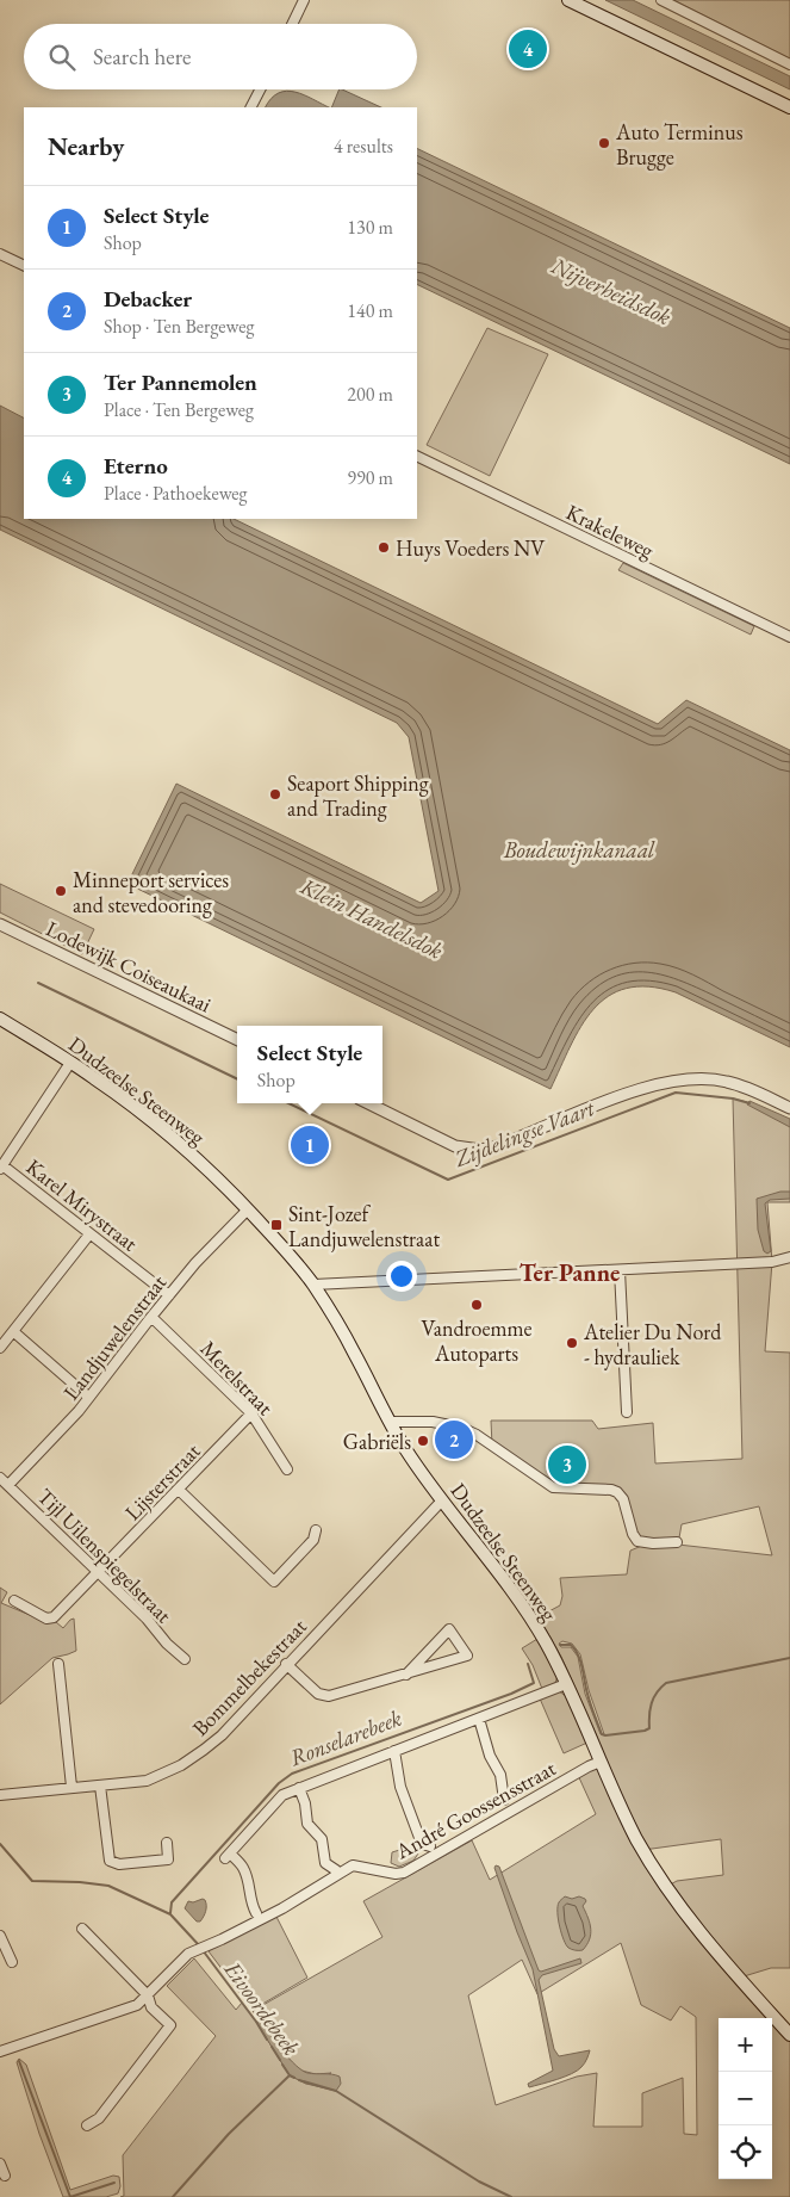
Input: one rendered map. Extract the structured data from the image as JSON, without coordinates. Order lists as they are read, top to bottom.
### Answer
{
  "streets": {
    "main road": ["Dudzeelse Steenweg"],
    "street": [
      "Krakeleweg",
      "Lodewijk Coiseaukaai",
      "Karel Mirystraat",
      "Landjuwelenstraat",
      "Merelstraat",
      "Lijsterstraat",
      "Tijl Uilenspiegelstraat",
      "Bommelbekestraat",
      "André Goossensstraat"
    ]
  },
  "crossings": [
    ["Dudzeelse Steenweg", "Landjuwelenstraat"],
    ["Dudzeelse Steenweg", "Bommelbekestraat"],
    ["Dudzeelse Steenweg", "André Goossensstraat"],
    ["Karel Mirystraat", "Landjuwelenstraat"],
    ["Landjuwelenstraat", "Merelstraat"],
    ["Landjuwelenstraat", "Tijl Uilenspiegelstraat"],
    ["Merelstraat", "Lijsterstraat"],
    ["Lijsterstraat", "Tijl Uilenspiegelstraat"]
  ],
  "districts": ["Ter Panne"],
  "water": [
    "Nijverheidsdok",
    "Boudewijnkanaal",
    "Klein Handelsdok",
    "Zijdelingse Vaart",
    "Ronselarebeek",
    "Eivoordebeek"
  ],
  "places": {
    "other": [
      "Auto Terminus Brugge",
      "Huys Voeders NV",
      "Seaport Shipping and Trading",
      "Minneport services and stevedooring",
      "Vandroemme Autoparts",
      "Atelier Du Nord - hydrauliek",
      "Gabriëls"
    ],
    "transit": ["Sint-Jozef Landjuwelenstraat"]
  },
  "page": {
    "search": "Search here",
    "pins": [
      "4",
      "1",
      "2",
      "3"
    ],
    "heading": ["Nearby", "4 results"],
    "list": [
      {
        "mark": "1",
        "name": "Select Style",
        "note": "Shop",
        "value": "130 m"
      },
      {
        "mark": "2",
        "name": "Debacker",
        "note": "Shop · Ten Bergeweg",
        "value": "140 m"
      },
      {
        "mark": "3",
        "name": "Ter Pannemolen",
        "note": "Place · Ten Bergeweg",
        "value": "200 m"
      },
      {
        "mark": "4",
        "name": "Eterno",
        "note": "Place · Pathoekeweg",
        "value": "990 m"
      }
    ],
    "popup": ["Select Style", "Shop"],
    "map_buttons": ["+", "−"]
  }
}
